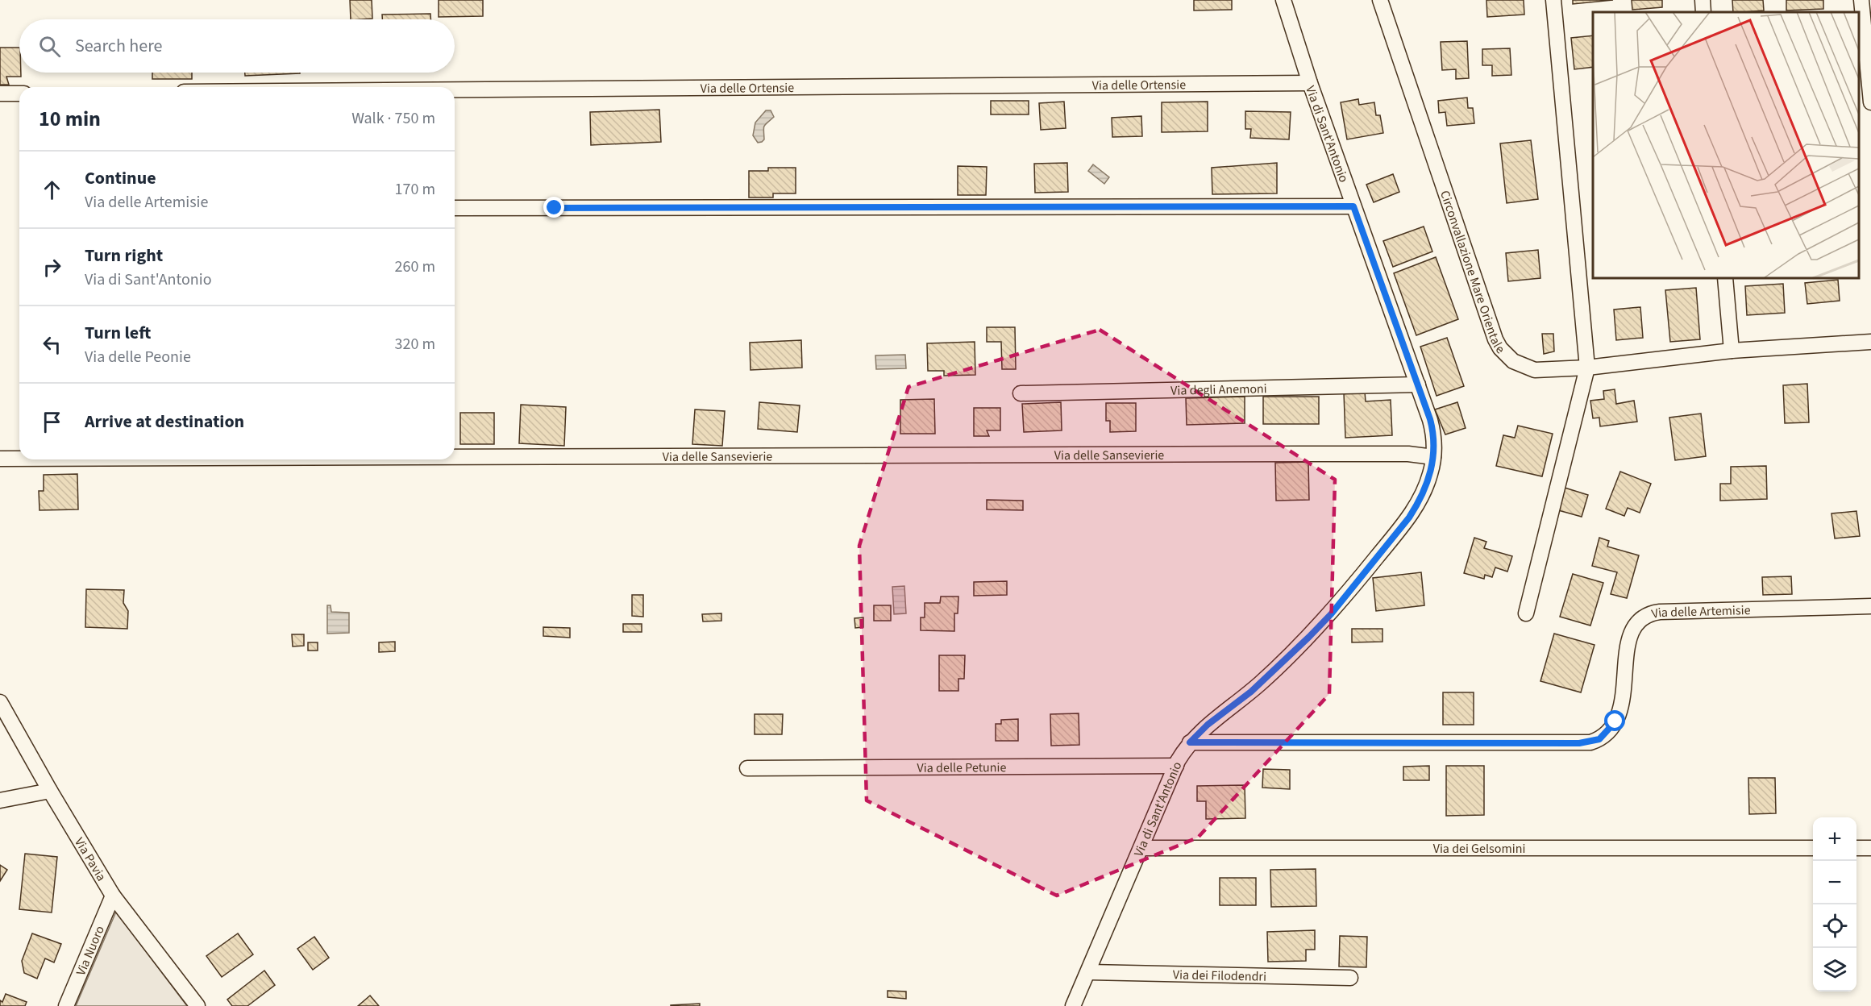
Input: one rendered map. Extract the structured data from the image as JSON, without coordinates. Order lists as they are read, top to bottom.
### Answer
{
  "streets": {
    "street": [
      "Via delle Ortensie",
      "Via di Sant'Antonio",
      "Circonvallazione Mare Orientale",
      "Via degli Anemoni",
      "Via delle Sansevierie",
      "Via delle Artemisie",
      "Via delle Petunie",
      "Via dei Gelsomini",
      "Via Pavia",
      "Via Nuoro",
      "Via dei Filodendri"
    ]
  },
  "crossings": [
    ["Via delle Ortensie", "Via di Sant'Antonio"],
    ["Via di Sant'Antonio", "Via degli Anemoni"],
    ["Via di Sant'Antonio", "Via delle Sansevierie"],
    ["Via di Sant'Antonio", "Via delle Artemisie"],
    ["Via di Sant'Antonio", "Via delle Petunie"],
    ["Via di Sant'Antonio", "Via dei Gelsomini"],
    ["Via di Sant'Antonio", "Via dei Filodendri"],
    ["Via Pavia", "Via Nuoro"]
  ],
  "page": {
    "search": "Search here",
    "heading": ["10 min", "Walk · 750 m"],
    "list": [
      ["Continue", "Via delle Artemisie", "170 m"],
      ["Turn right", "Via di Sant'Antonio", "260 m"],
      ["Turn left", "Via delle Peonie", "320 m"],
      "Arrive at destination"
    ],
    "map_buttons": ["+", "−"]
  }
}
